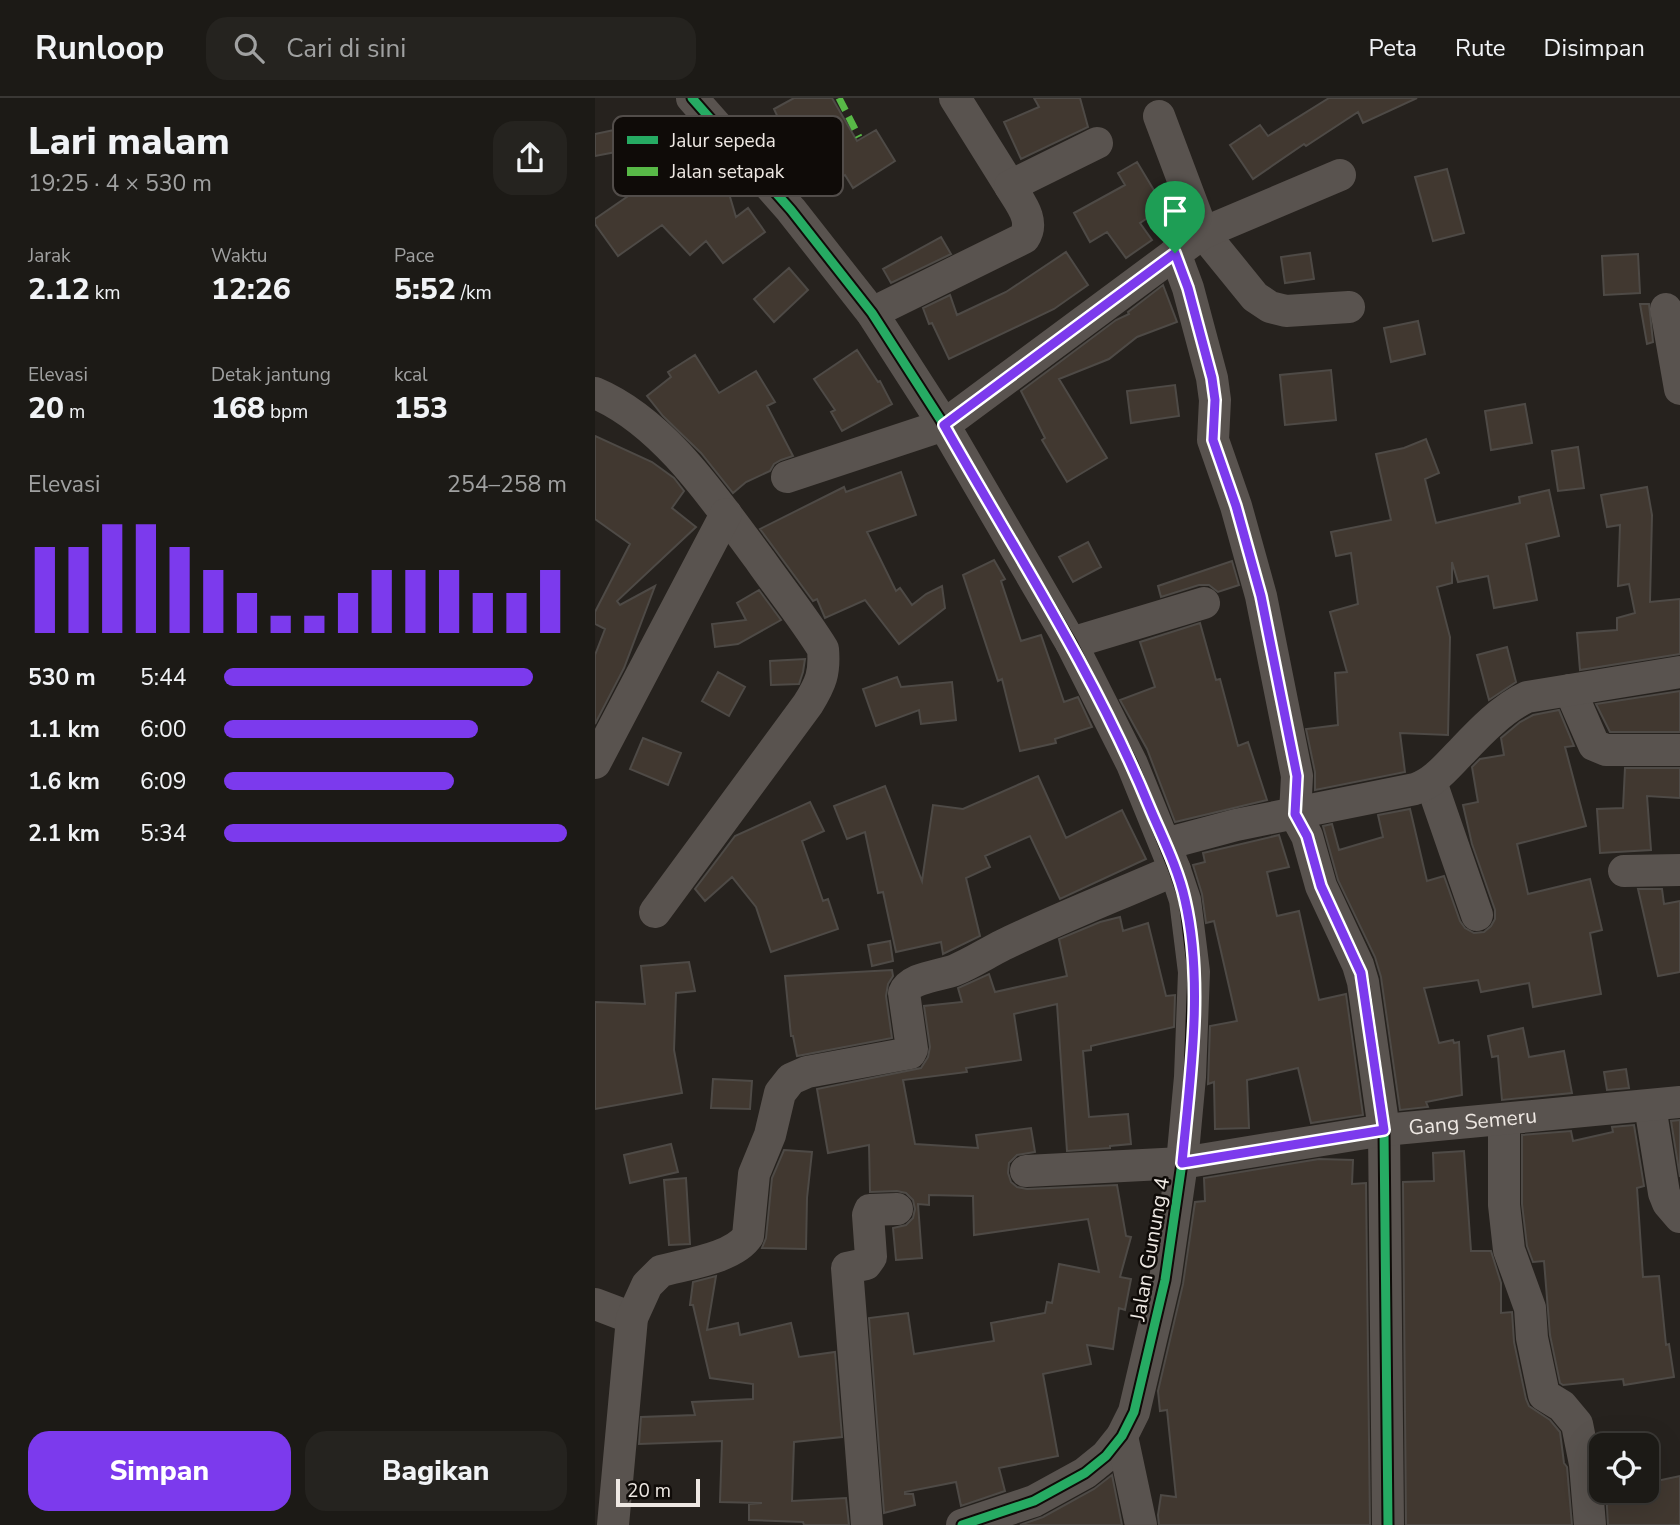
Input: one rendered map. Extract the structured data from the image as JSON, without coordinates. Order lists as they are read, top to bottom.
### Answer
{
  "streets": {
    "street": ["Gang Semeru", "Jalan Gunung 4"]
  },
  "crossings": [
    ["Gang Semeru", "Jalan Gunung 4"]
  ],
  "legend": ["Jalur sepeda", "Jalan setapak"],
  "scale_bar": "20 m",
  "page": {
    "header": "Runloop",
    "search": "Cari di sini",
    "nav": ["Peta", "Rute", "Disimpan"],
    "heading": ["Lari malam", "19:25 · 4 × 530 m"],
    "stats": [
      ["Jarak", "2.12 km"],
      ["Waktu", "12:26"],
      ["Pace", "5:52 /km"],
      ["Elevasi", "20 m"],
      ["Detak jantung", "168 bpm"],
      ["kcal", "153"]
    ],
    "chart": ["Elevasi", "254–258 m"],
    "list": [
      {
        "name": "530 m",
        "note": "5:44"
      },
      {
        "name": "1.1 km",
        "note": "6:00"
      },
      {
        "name": "1.6 km",
        "note": "6:09"
      },
      {
        "name": "2.1 km",
        "note": "5:34"
      }
    ],
    "buttons": ["Simpan", "Bagikan"],
    "scale": "20 m"
  }
}
